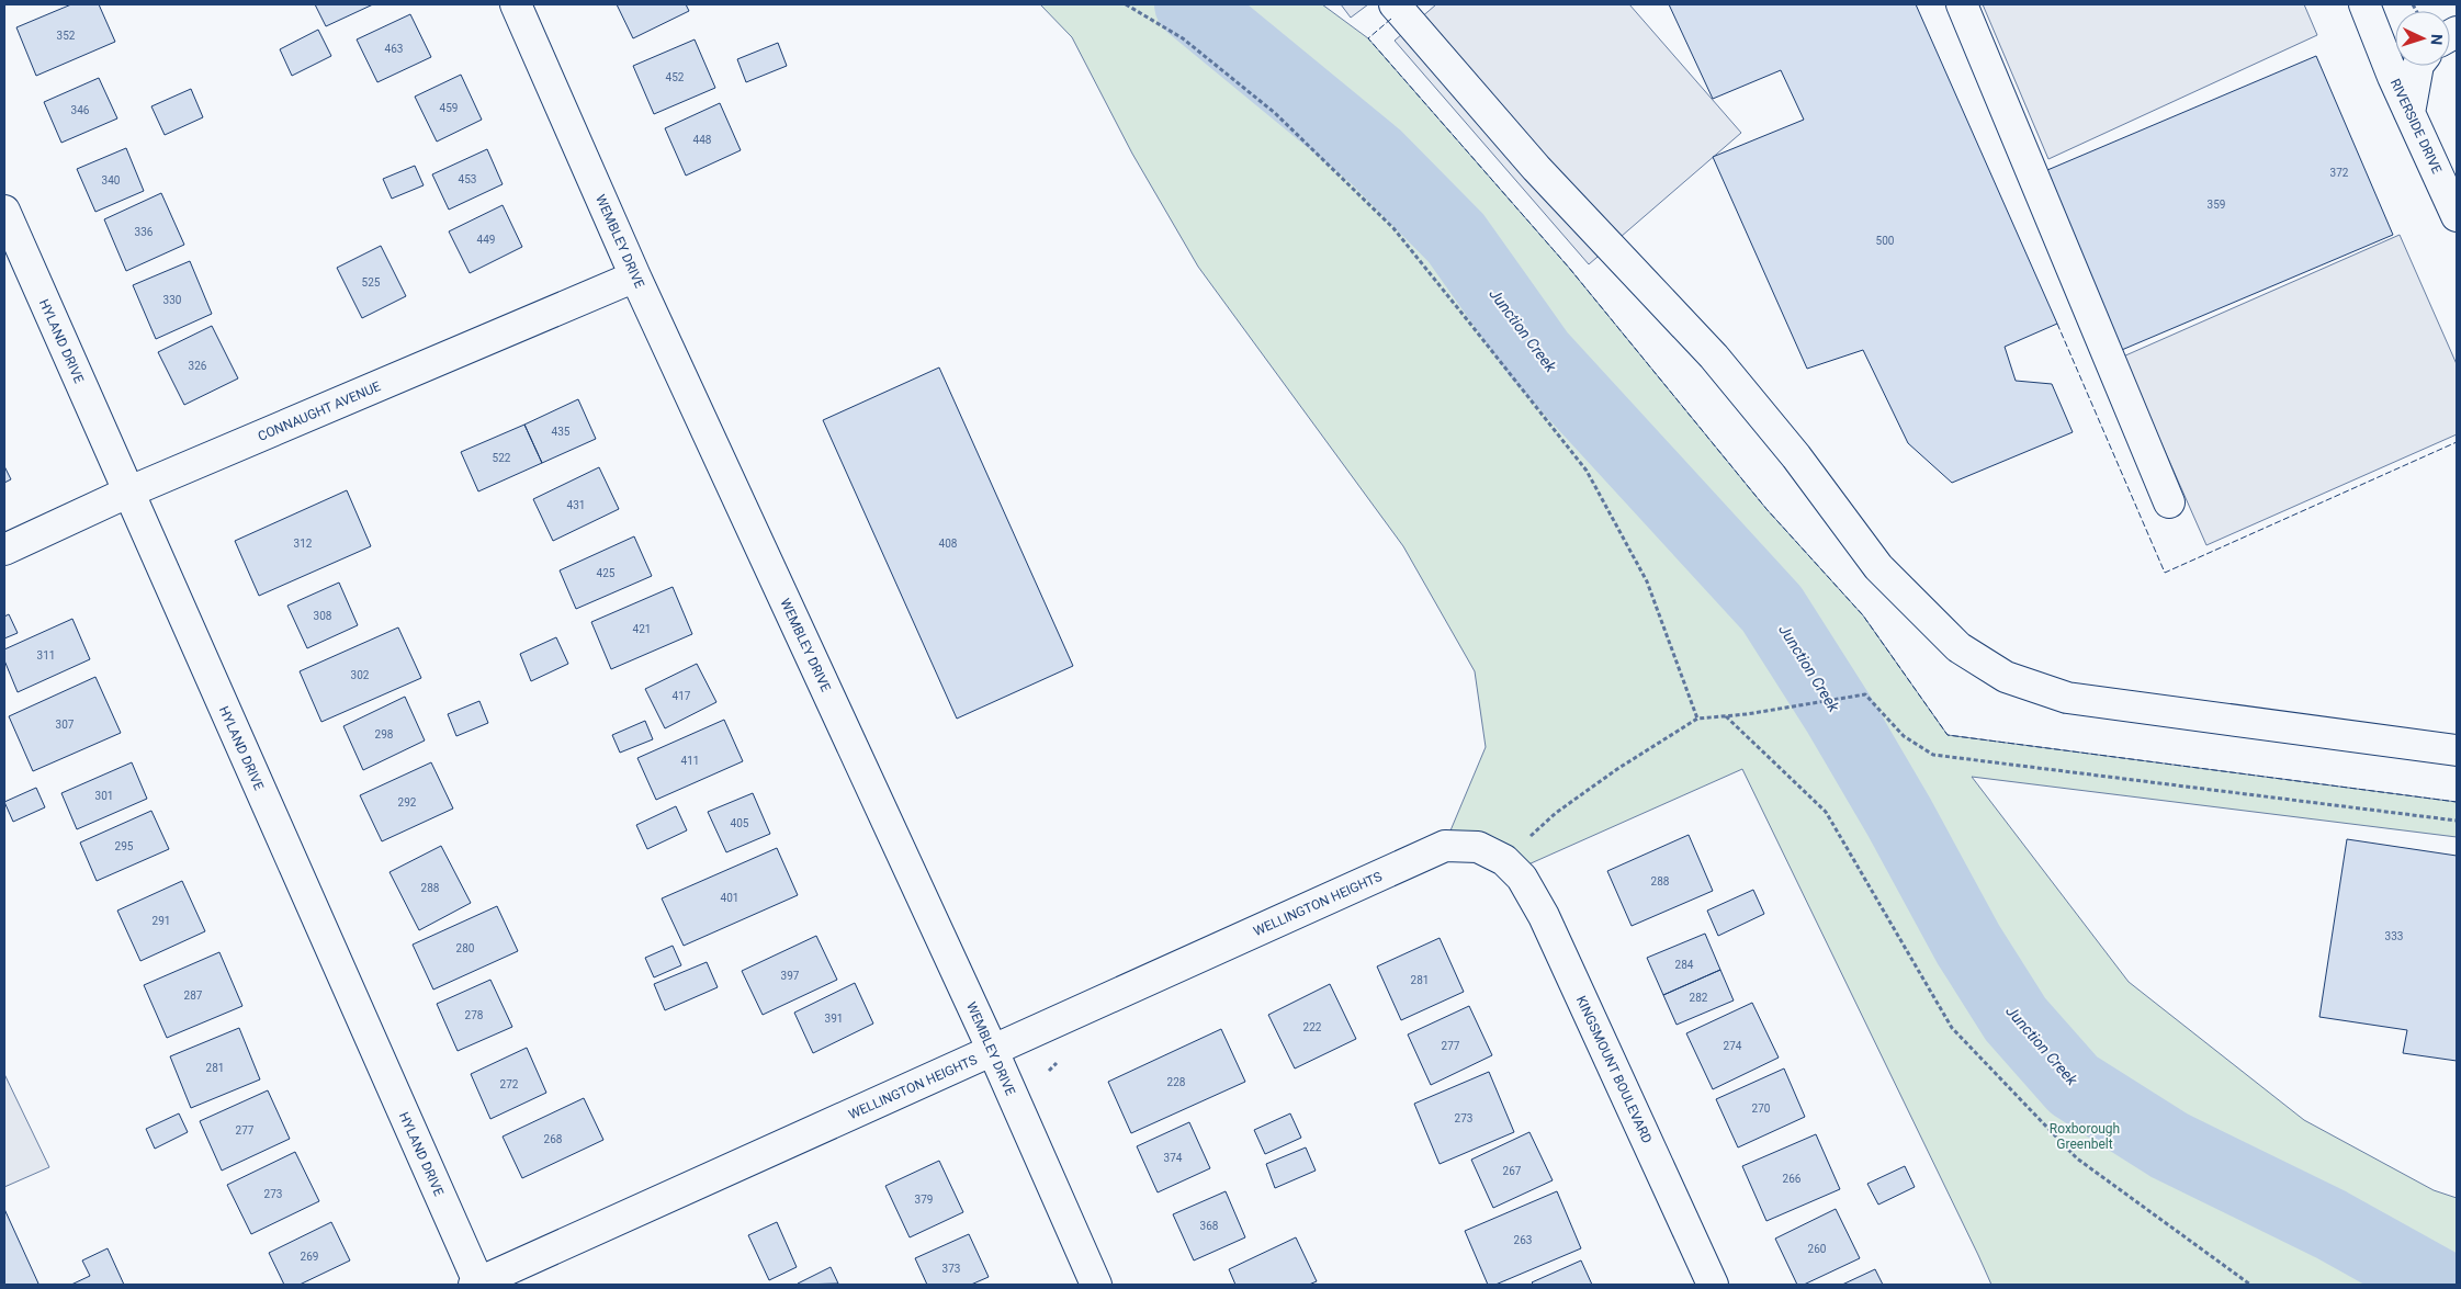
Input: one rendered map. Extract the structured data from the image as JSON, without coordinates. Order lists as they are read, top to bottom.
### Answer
{
  "streets": {
    "street": [
      "RIVERSIDE DRIVE",
      "WEMBLEY DRIVE",
      "HYLAND DRIVE",
      "CONNAUGHT AVENUE",
      "WELLINGTON HEIGHTS",
      "KINGSMOUNT BOULEVARD"
    ]
  },
  "crossings": [
    ["WEMBLEY DRIVE", "CONNAUGHT AVENUE"],
    ["WEMBLEY DRIVE", "WELLINGTON HEIGHTS"],
    ["HYLAND DRIVE", "CONNAUGHT AVENUE"],
    ["HYLAND DRIVE", "WELLINGTON HEIGHTS"],
    ["WELLINGTON HEIGHTS", "KINGSMOUNT BOULEVARD"]
  ],
  "water": ["Junction Creek"],
  "parks": ["Roxborough Greenbelt"],
  "house_numbers": [
    "352",
    "463",
    "452",
    "459",
    "346",
    "448",
    "372",
    "453",
    "340",
    "359",
    "336",
    "449",
    "500",
    "525",
    "330",
    "326",
    "435",
    "522",
    "431",
    "312",
    "408",
    "425",
    "308",
    "421",
    "311",
    "302",
    "417",
    "307",
    "298",
    "411",
    "301",
    "292",
    "405",
    "295",
    "288",
    "288",
    "401",
    "291",
    "333",
    "280",
    "284",
    "397",
    "281",
    "287",
    "282",
    "278",
    "391",
    "222",
    "277",
    "274",
    "281",
    "228",
    "272",
    "270",
    "273",
    "277",
    "268",
    "374",
    "267",
    "266",
    "273",
    "379",
    "368",
    "263",
    "260",
    "269",
    "373"
  ],
  "north": "right"
}
